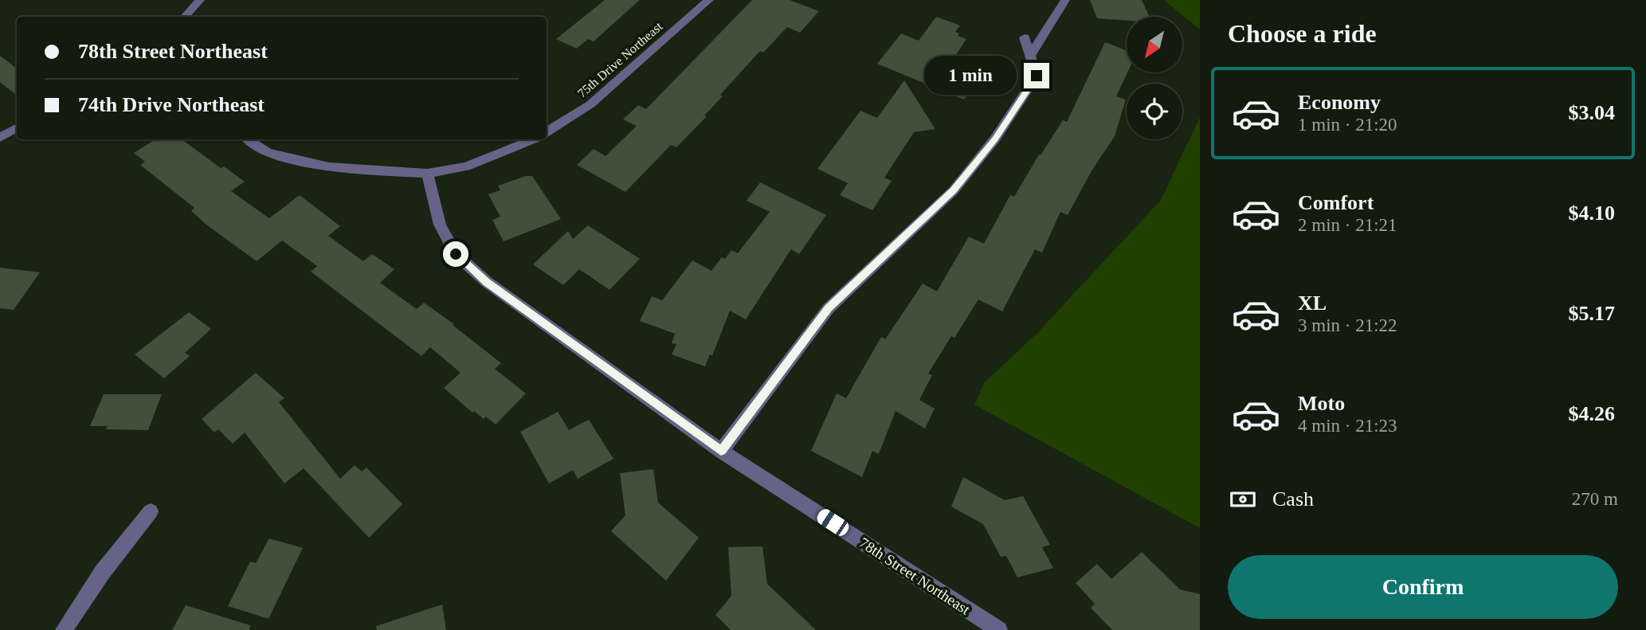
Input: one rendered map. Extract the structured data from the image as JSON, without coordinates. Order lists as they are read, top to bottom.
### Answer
{
  "streets": {
    "street": ["75th Drive Northeast", "78th Street Northeast"]
  },
  "north": "bottom left",
  "page": {
    "heading": "Choose a ride",
    "banner": ["78th Street Northeast", "74th Drive Northeast"],
    "bubble": "1 min",
    "list": [
      {
        "name": "Economy",
        "note": "1 min · 21:20",
        "value": "$3.04"
      },
      {
        "name": "Comfort",
        "note": "2 min · 21:21",
        "value": "$4.10"
      },
      {
        "name": "XL",
        "note": "3 min · 21:22",
        "value": "$5.17"
      },
      {
        "name": "Moto",
        "note": "4 min · 21:23",
        "value": "$4.26"
      }
    ],
    "pay": ["Cash", "270 m"],
    "buttons": "Confirm"
  }
}
